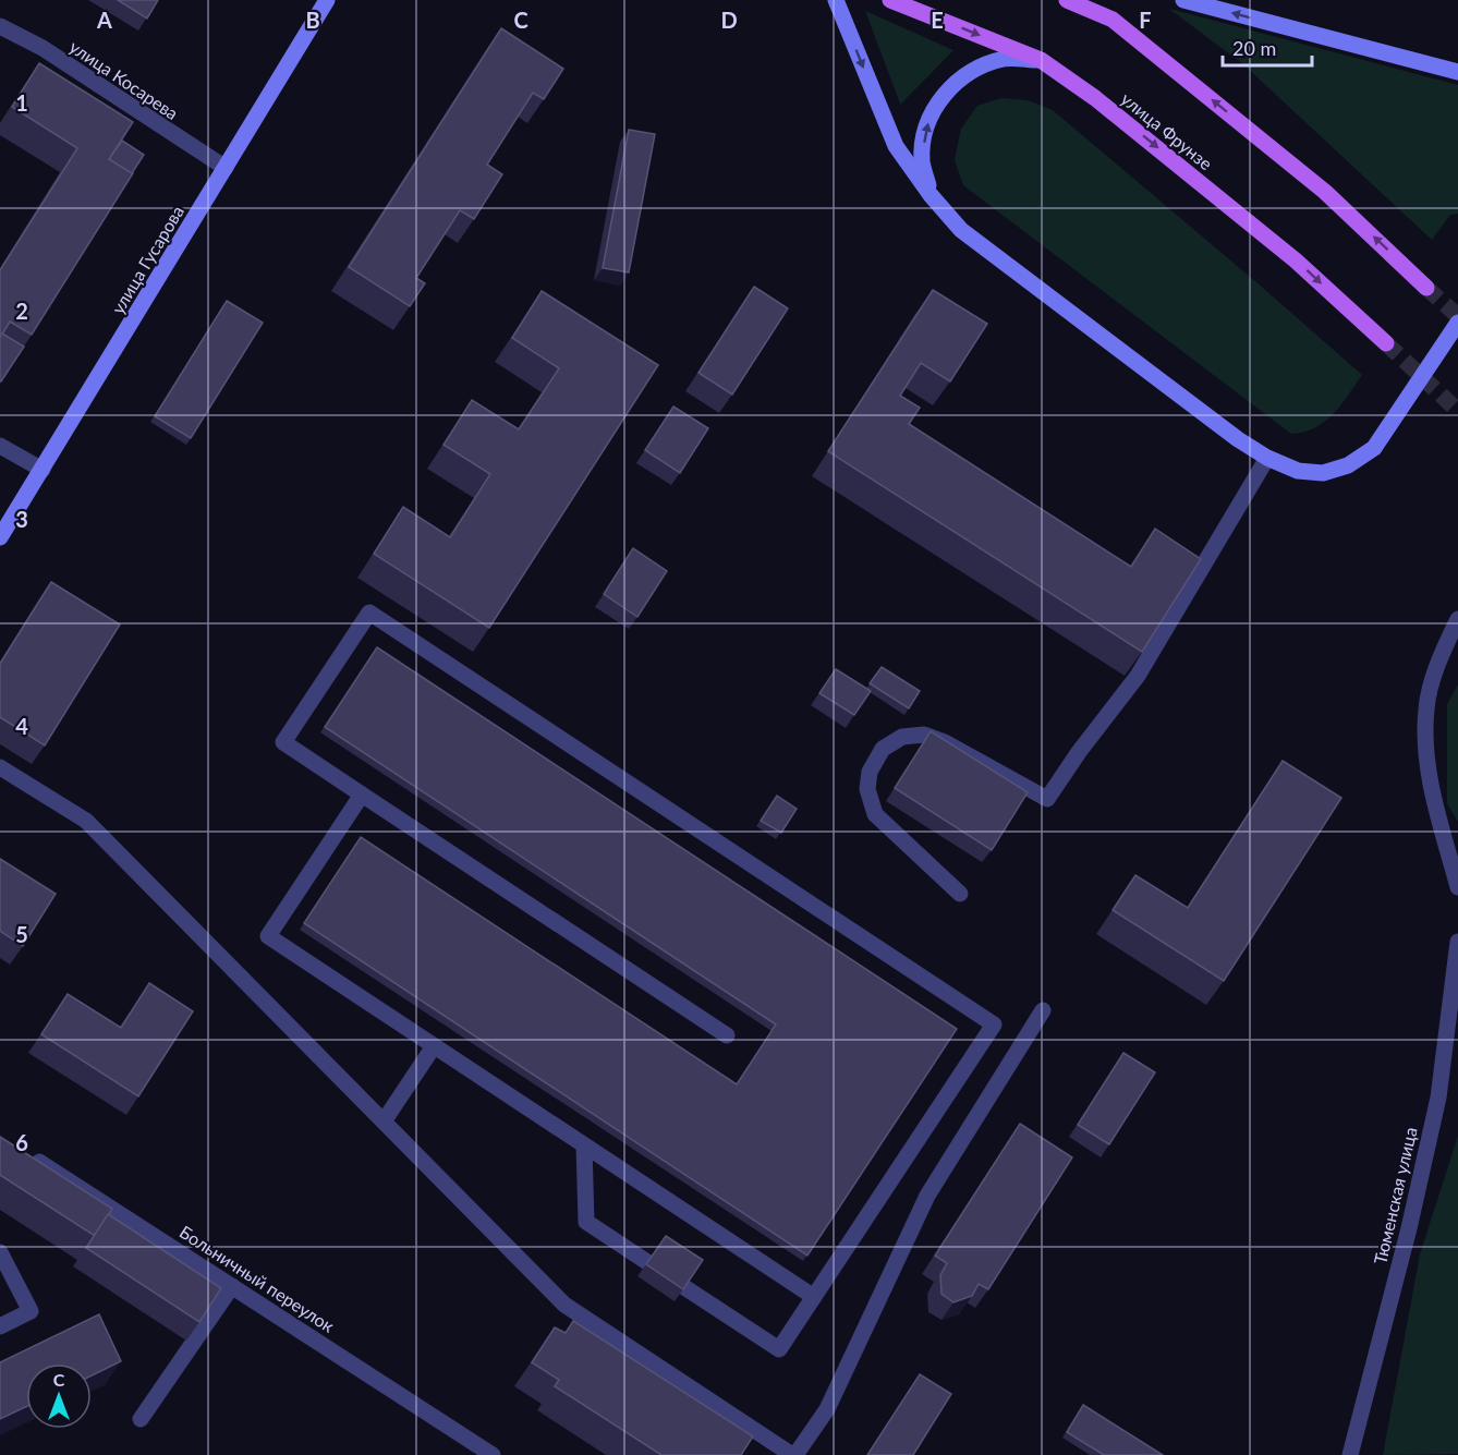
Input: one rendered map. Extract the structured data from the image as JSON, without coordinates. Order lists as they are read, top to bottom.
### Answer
{
  "streets": {
    "main road": ["улица Фрунзе", "улица Гусарова"],
    "street": ["улица Косарева", "Тюменская улица", "Больничный переулок"]
  },
  "crossings": [
    ["улица Косарева", "улица Гусарова"]
  ],
  "scale_bar": "20 m",
  "north": "top",
  "grid": {
    "columns": [
      "A",
      "B",
      "C",
      "D",
      "E",
      "F"
    ],
    "rows": [
      "1",
      "2",
      "3",
      "4",
      "5",
      "6"
    ]
  }
}
